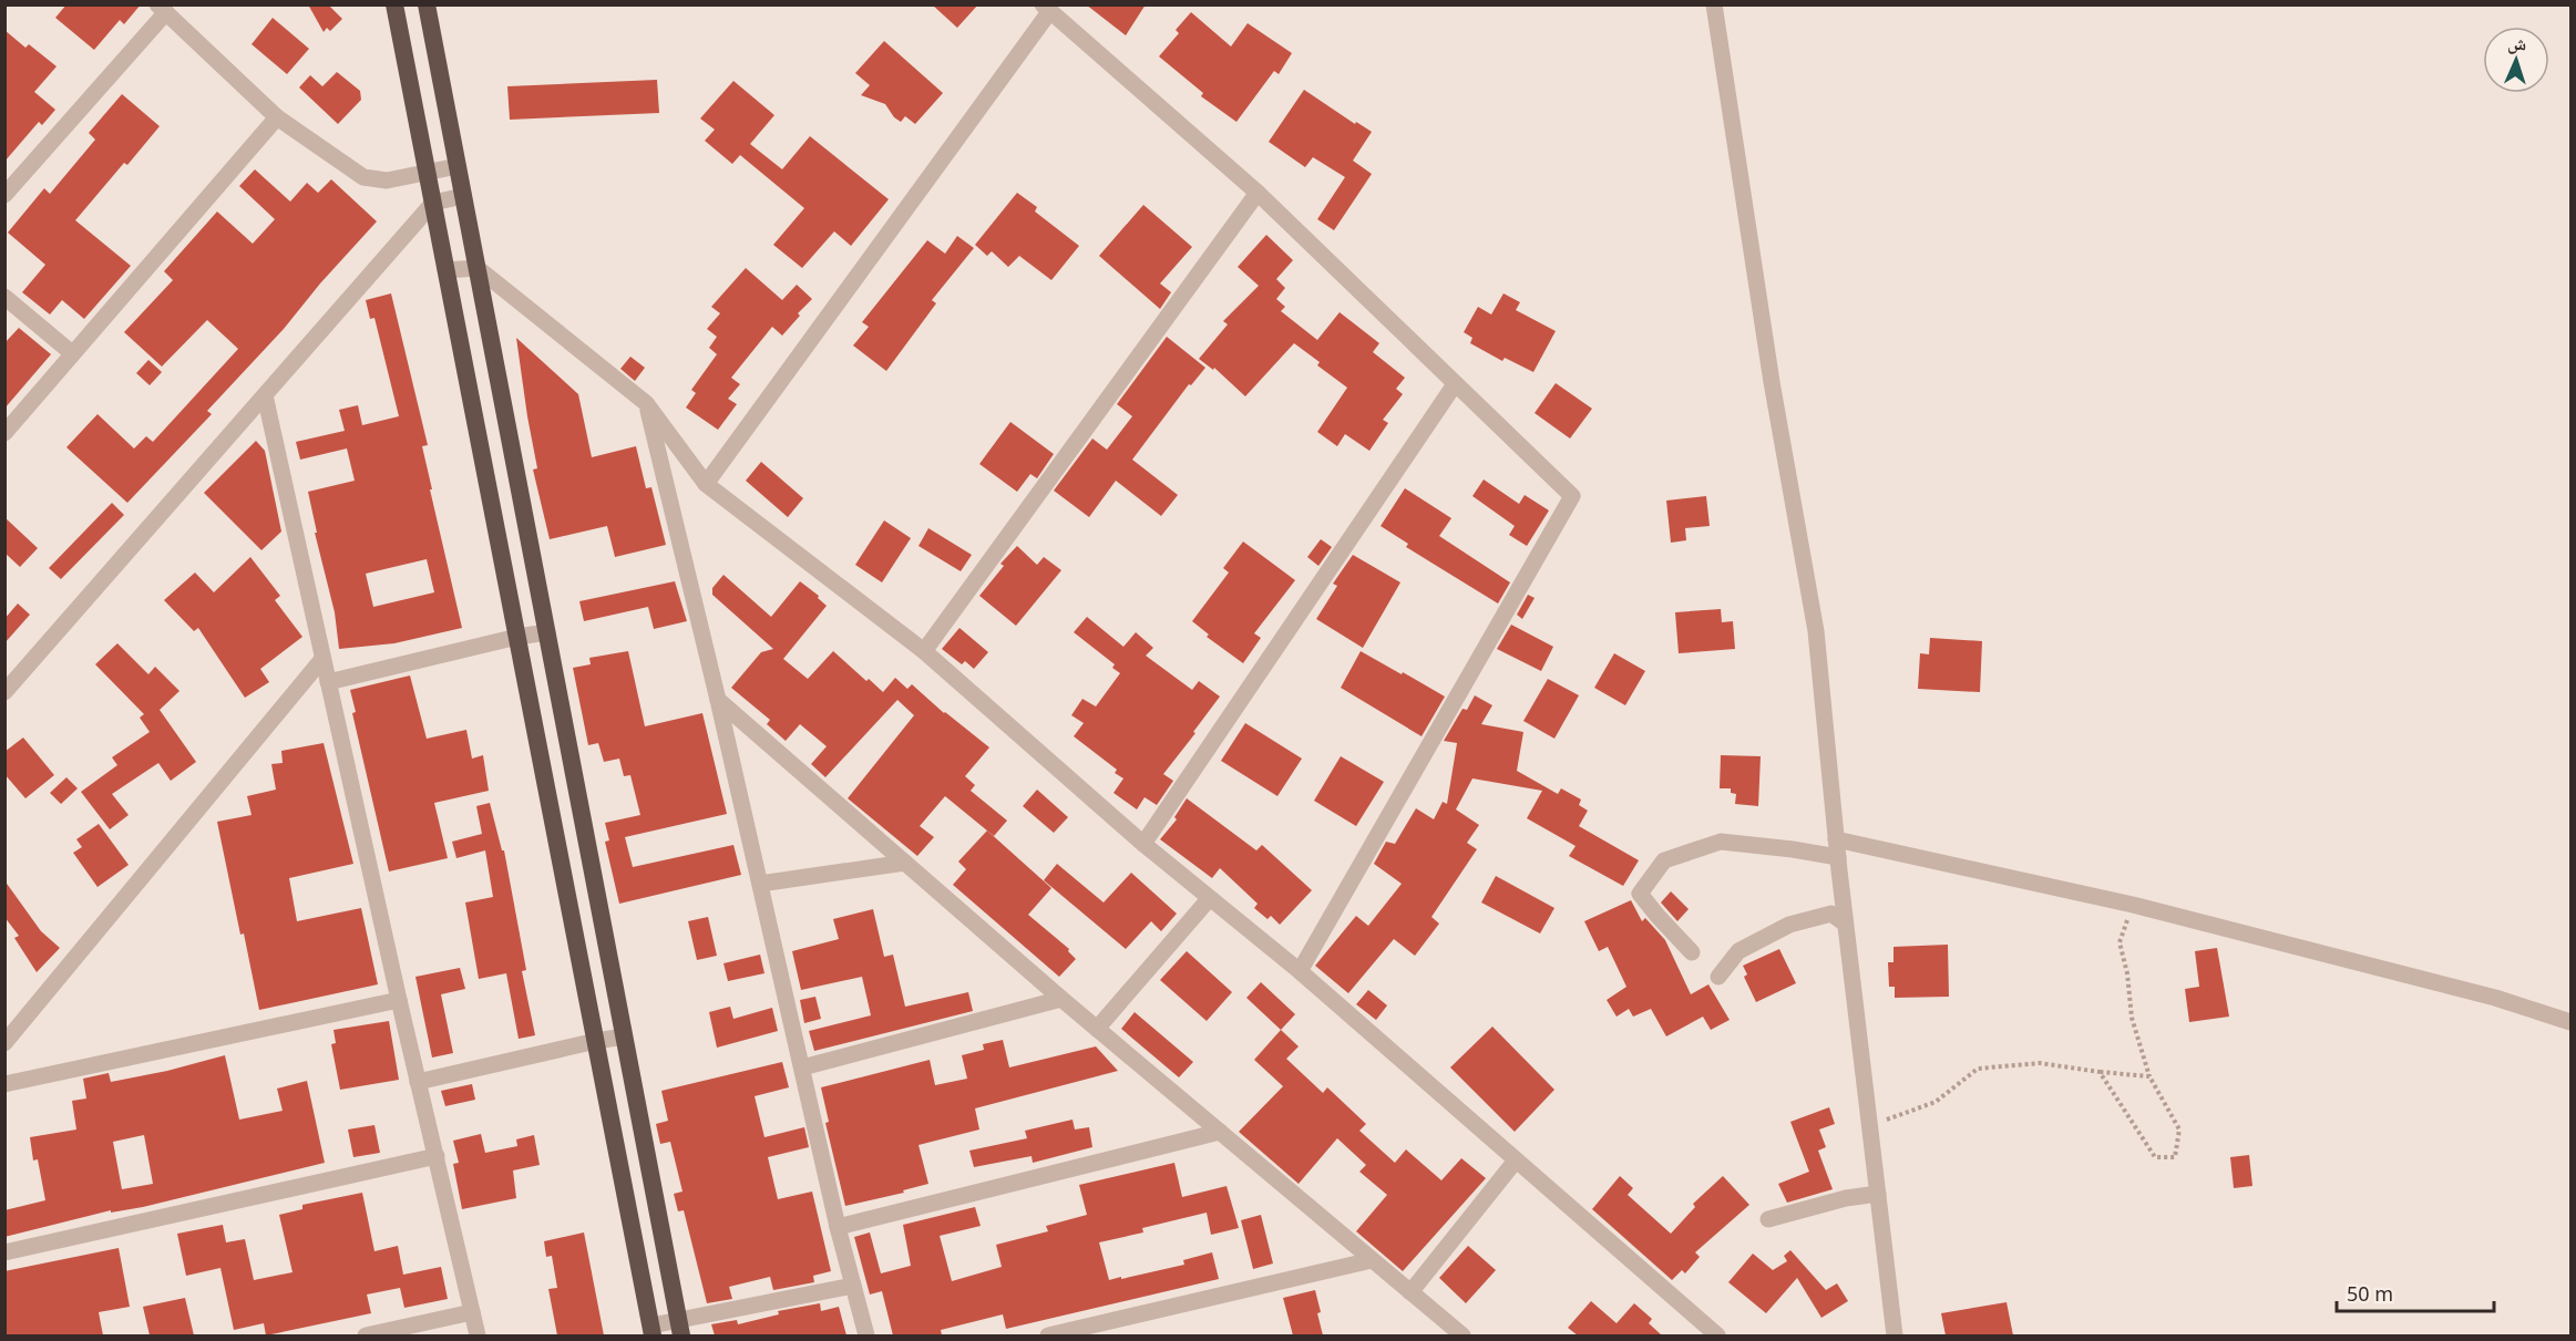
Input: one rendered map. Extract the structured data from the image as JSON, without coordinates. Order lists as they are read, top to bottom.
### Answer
{
  "scale_bar": "50 m",
  "north": "top"
}
